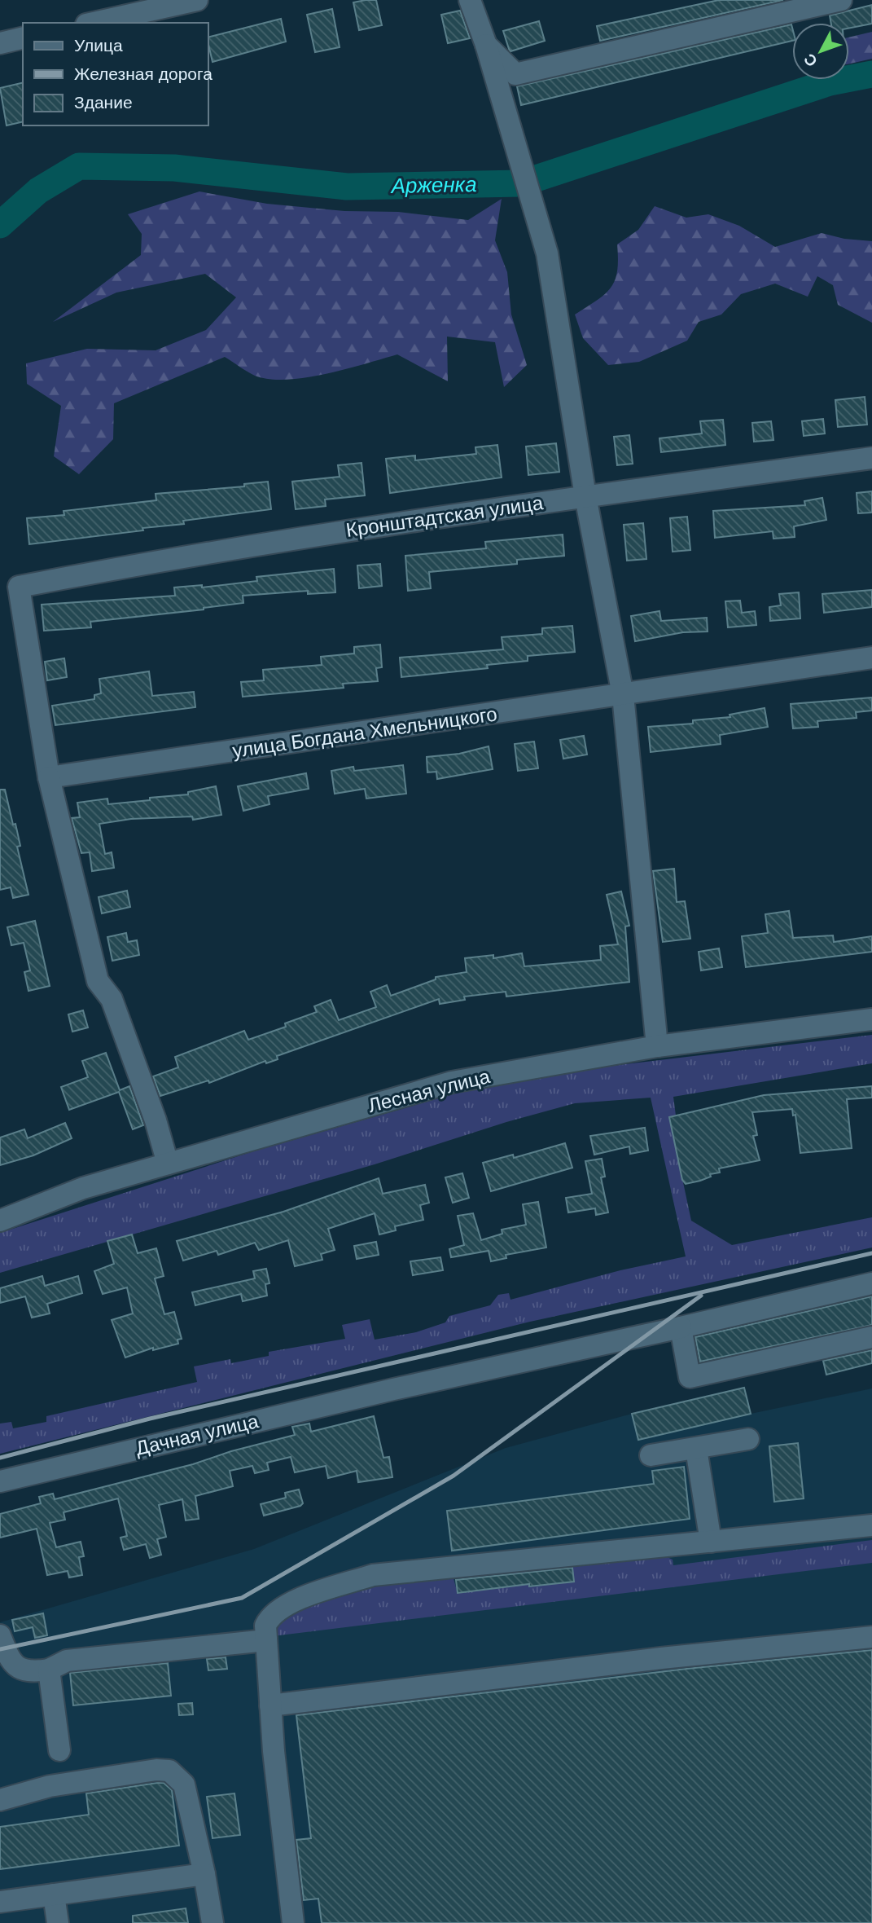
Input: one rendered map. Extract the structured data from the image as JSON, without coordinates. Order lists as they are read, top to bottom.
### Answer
{
  "streets": {
    "street": [
      "Кронштадтская улица",
      "улица Богдана Хмельницкого",
      "Лесная улица",
      "Дачная улица"
    ]
  },
  "crossings": [
    ["Кронштадтская улица", "улица Богдана Хмельницкого"]
  ],
  "water": ["Арженка"],
  "legend": ["Улица", "Железная дорога", "Здание"],
  "north": "bottom left"
}
